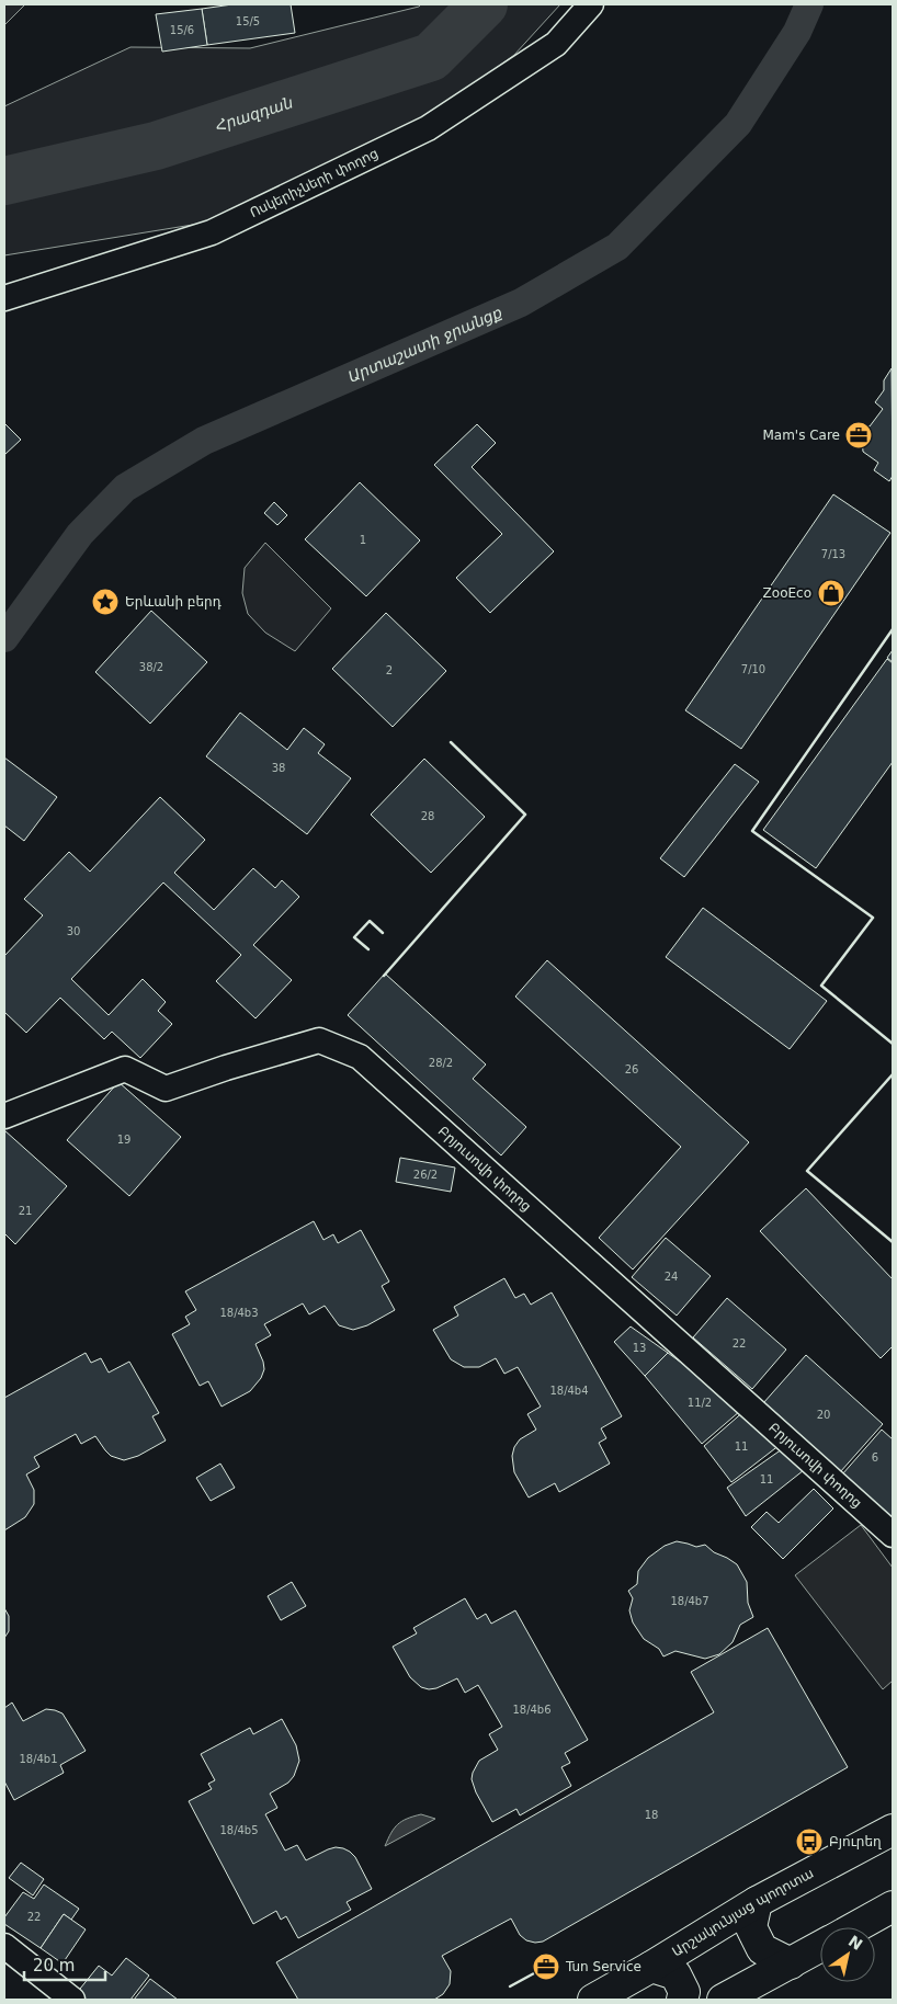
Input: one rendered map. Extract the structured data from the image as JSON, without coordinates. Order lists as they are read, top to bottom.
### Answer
{
  "streets": {
    "main road": ["Արշակունյաց պողոտա"],
    "street": ["Ոսկերիչների փողոց", "Բրյուսովի փողոց"]
  },
  "water": ["Հրազդան", "Արտաշատի ջրանցք"],
  "places": {
    "office": ["Mam's Care", "Tun Service"],
    "shop": ["ZooEco"],
    "place": ["Երևանի բերդ"],
    "bus stop": ["Բյուրեղ"]
  },
  "house_numbers": [
    "15/5",
    "15/6",
    "1",
    "7/13",
    "38/2",
    "7/10",
    "2",
    "38",
    "28",
    "30",
    "28/2",
    "26",
    "19",
    "26/2",
    "21",
    "24",
    "18/4b3",
    "22",
    "13",
    "18/4b4",
    "11/2",
    "20",
    "11",
    "6",
    "11",
    "18/4b7",
    "18/4b6",
    "18/4b1",
    "18",
    "18/4b5",
    "22"
  ],
  "scale_bar": "20 m",
  "north": "top right"
}
